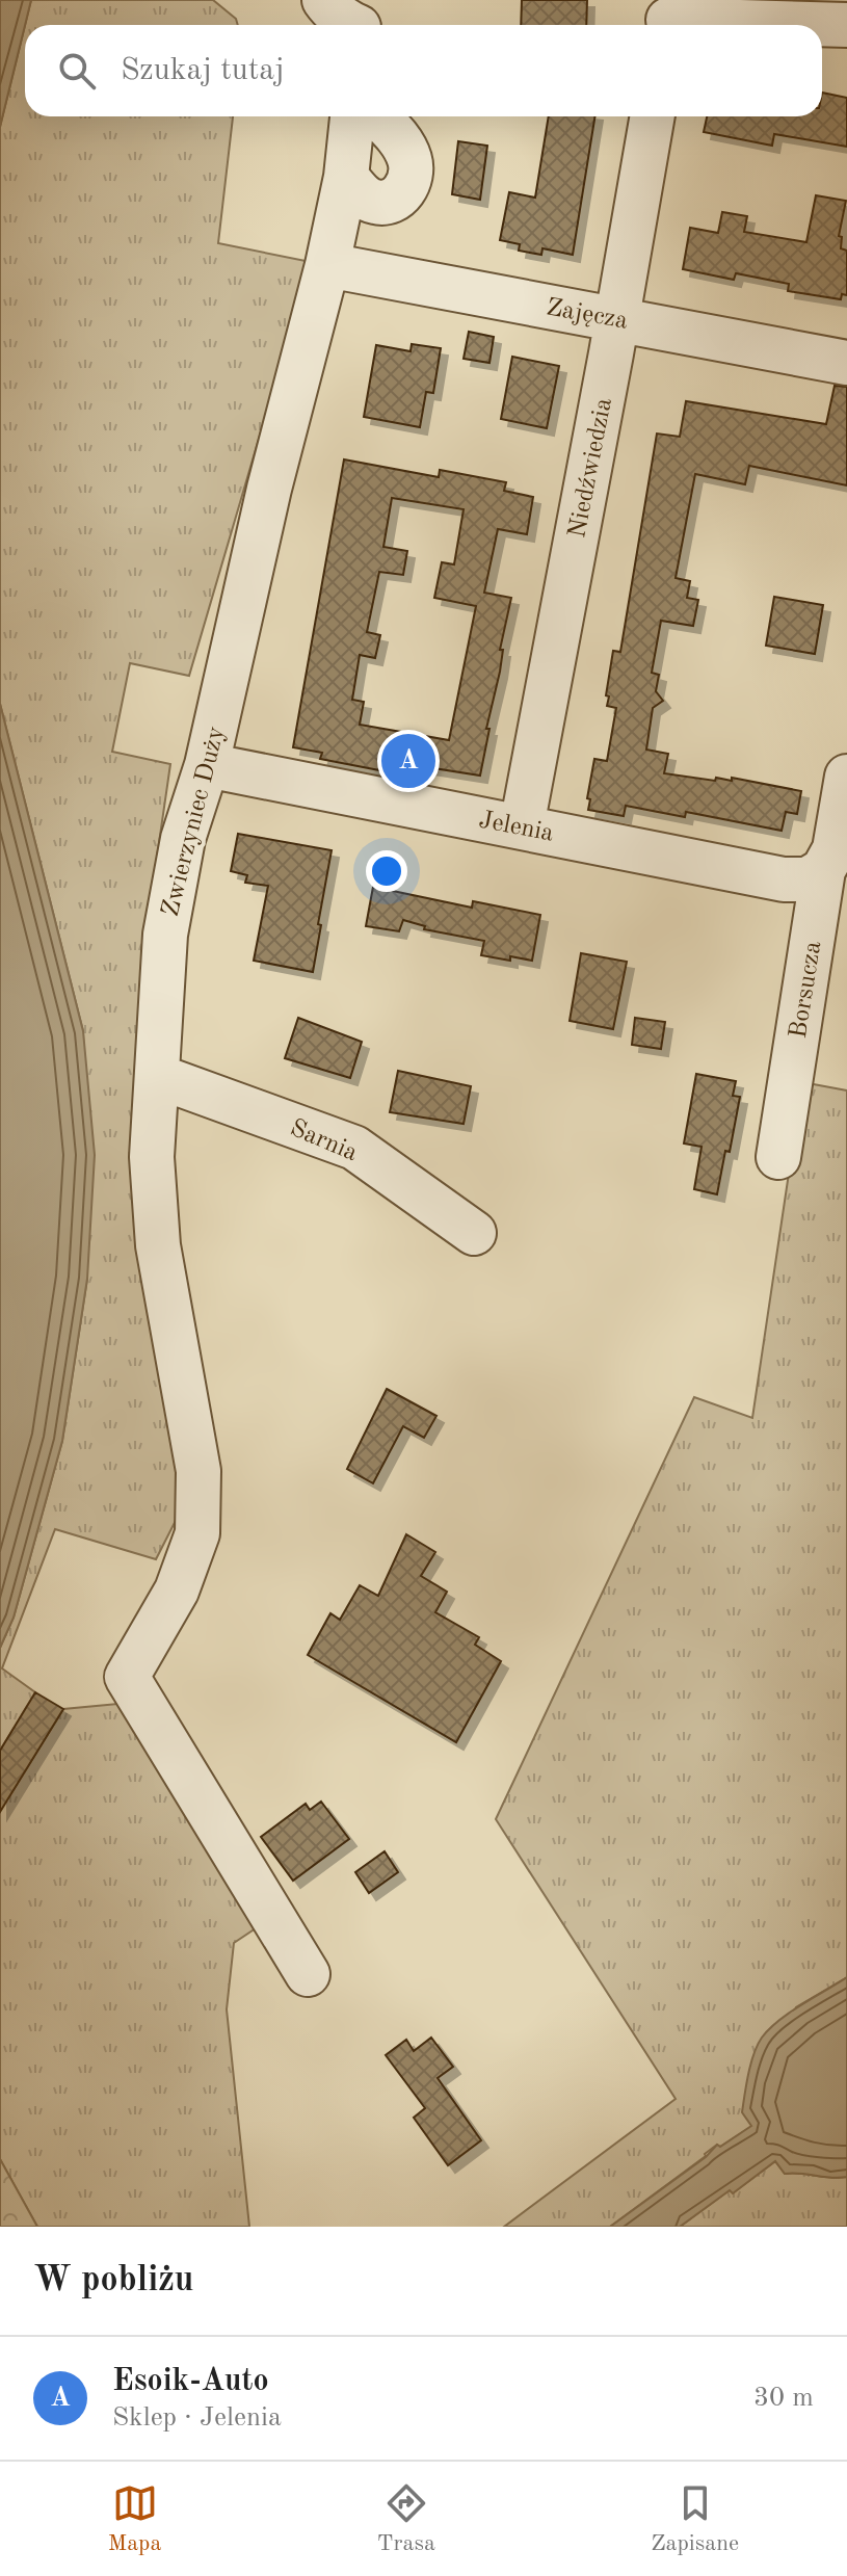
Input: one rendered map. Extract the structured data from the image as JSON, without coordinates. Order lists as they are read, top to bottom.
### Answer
{
  "streets": {
    "street": [
      "Zajęcza",
      "Niedźwiedzia",
      "Zwierzyniec Duży",
      "Jelenia",
      "Borsucza",
      "Sarnia"
    ]
  },
  "crossings": [
    ["Zajęcza", "Niedźwiedzia"],
    ["Zajęcza", "Zwierzyniec Duży"],
    ["Niedźwiedzia", "Jelenia"],
    ["Zwierzyniec Duży", "Jelenia"],
    ["Zwierzyniec Duży", "Sarnia"],
    ["Jelenia", "Borsucza"]
  ],
  "page": {
    "search": "Szukaj tutaj",
    "pins": "A",
    "heading": "W pobliżu",
    "list": [
      {
        "mark": "A",
        "name": "Esoik-Auto",
        "note": "Sklep · Jelenia",
        "value": "30 m"
      }
    ],
    "nav": ["Mapa", "Trasa", "Zapisane"]
  }
}
